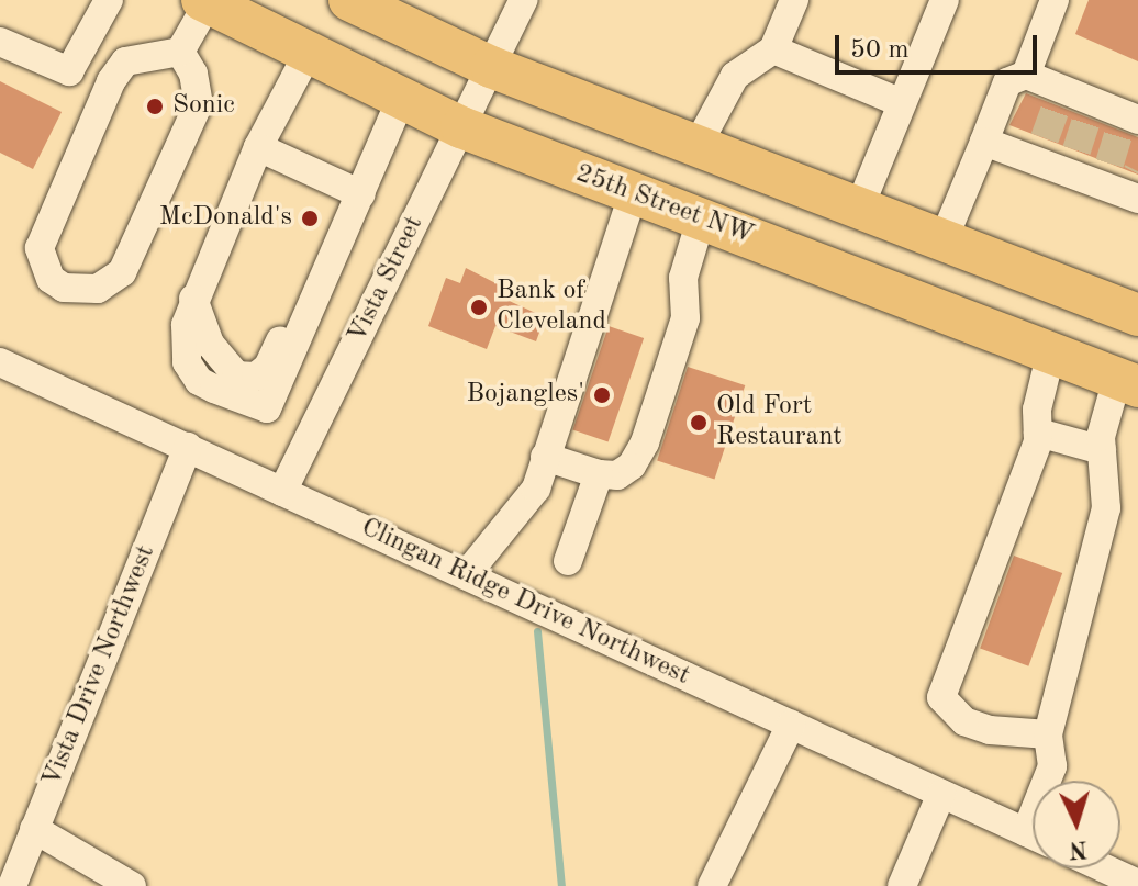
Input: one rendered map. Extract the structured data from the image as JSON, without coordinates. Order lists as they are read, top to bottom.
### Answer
{
  "streets": {
    "highway": ["25th Street NW"],
    "street": ["Vista Street", "Clingan Ridge Drive Northwest", "Vista Drive Northwest"]
  },
  "crossings": [
    ["25th Street NW", "Vista Street"],
    ["Vista Street", "Clingan Ridge Drive Northwest"],
    ["Clingan Ridge Drive Northwest", "Vista Drive Northwest"]
  ],
  "places": [
    "Sonic",
    "McDonald's",
    "Bank of Cleveland",
    "Bojangles'",
    "Old Fort Restaurant"
  ],
  "scale_bar": "50 m",
  "north": "bottom"
}
